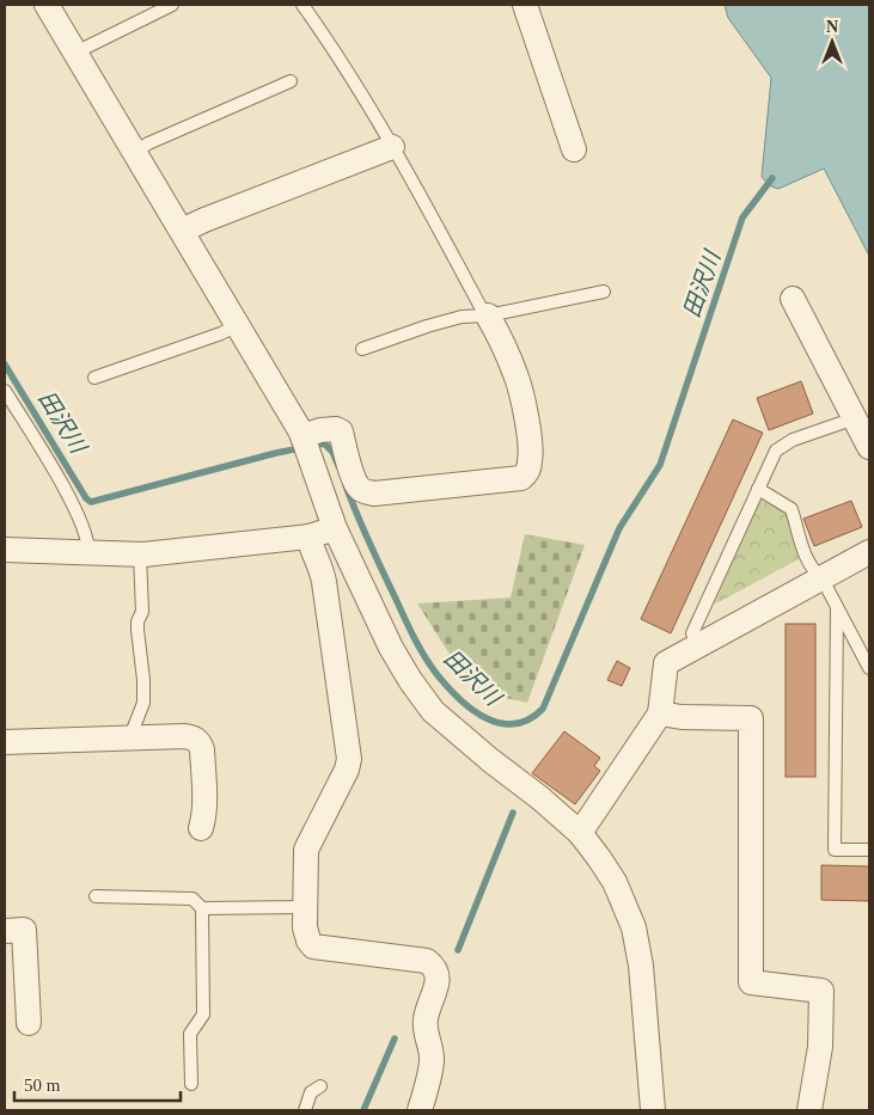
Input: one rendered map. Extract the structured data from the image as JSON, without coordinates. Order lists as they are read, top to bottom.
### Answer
{
  "water": ["田沢川"],
  "scale_bar": "50 m",
  "north": "top"
}
